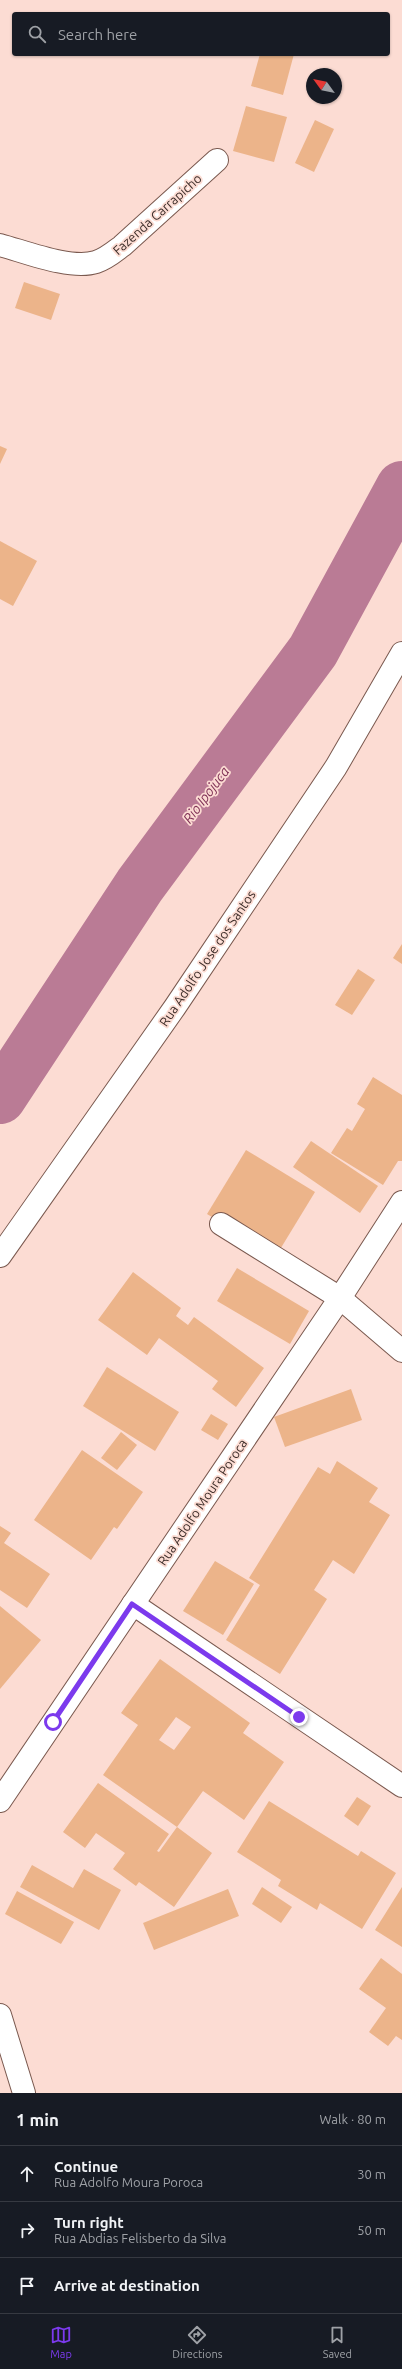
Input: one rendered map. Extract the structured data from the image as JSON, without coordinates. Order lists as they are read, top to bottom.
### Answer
{
  "streets": {
    "street": ["Fazenda Carrapicho", "Rua Adolfo Jose dos Santos", "Rua Adolfo Moura Poroca"]
  },
  "water": ["Rio Ipojuca"],
  "north": "top left",
  "page": {
    "search": "Search here",
    "heading": ["1 min", "Walk · 80 m"],
    "list": [
      ["Continue", "Rua Adolfo Moura Poroca", "30 m"],
      ["Turn right", "Rua Abdias Felisberto da Silva", "50 m"],
      "Arrive at destination"
    ],
    "nav": ["Map", "Directions", "Saved"]
  }
}
